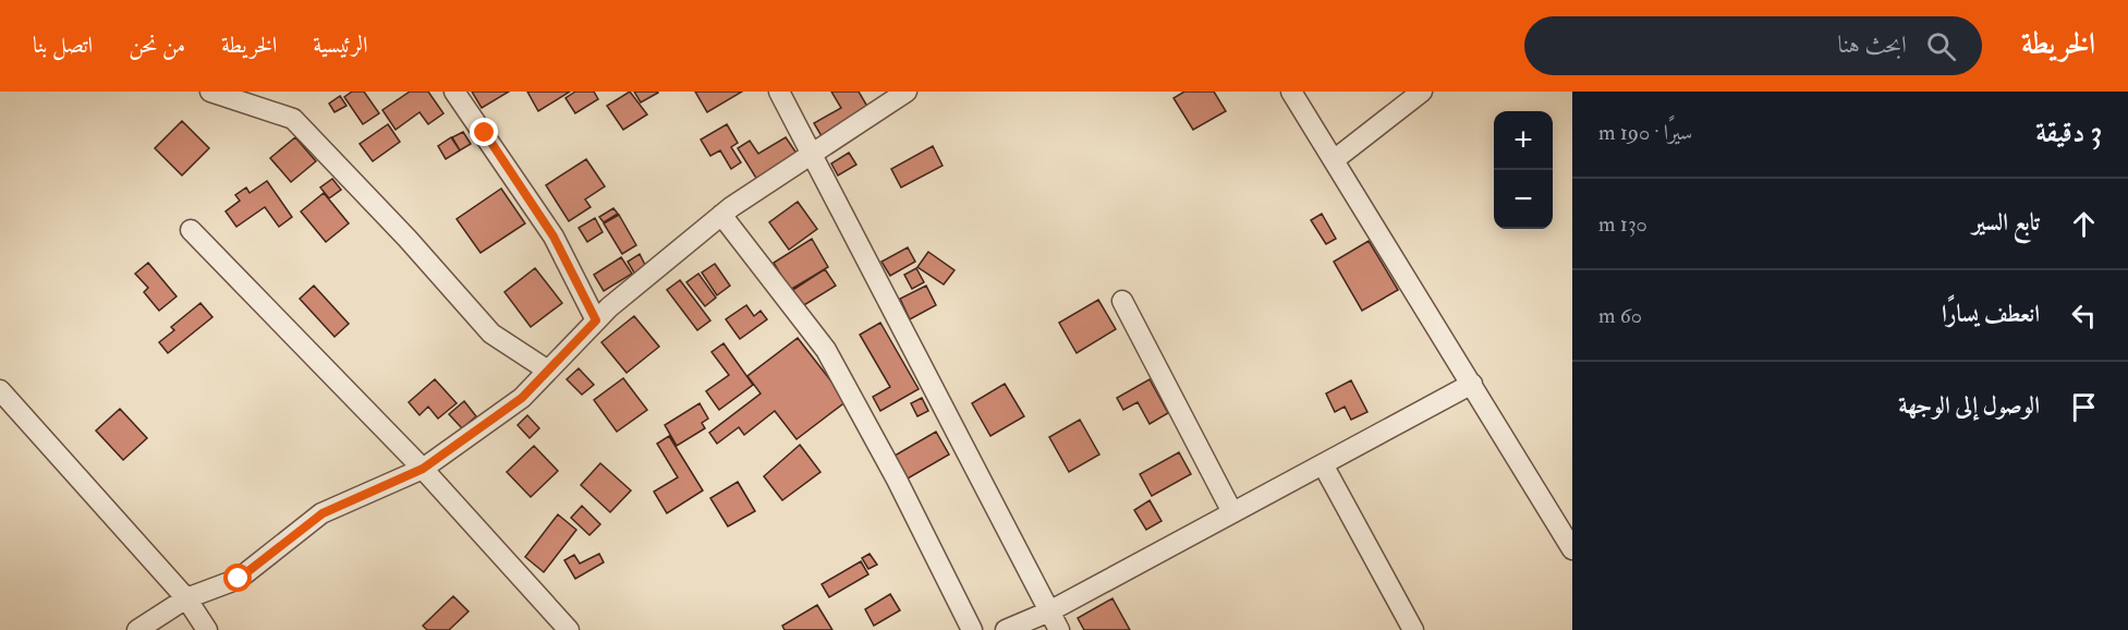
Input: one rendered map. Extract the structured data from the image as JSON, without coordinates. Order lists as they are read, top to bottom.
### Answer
{
  "page": {
    "header": "الخريطة",
    "search": "ابحث هنا",
    "nav": [
      "الرئيسية",
      "الخريطة",
      "من نحن",
      "اتصل بنا"
    ],
    "heading": ["3 دقيقة", "سيرًا · 190 m"],
    "map_buttons": ["+", "−"],
    "list": [
      ["تابع السير", "130 m"],
      ["انعطف يسارًا", "60 m"],
      "الوصول إلى الوجهة"
    ]
  }
}
